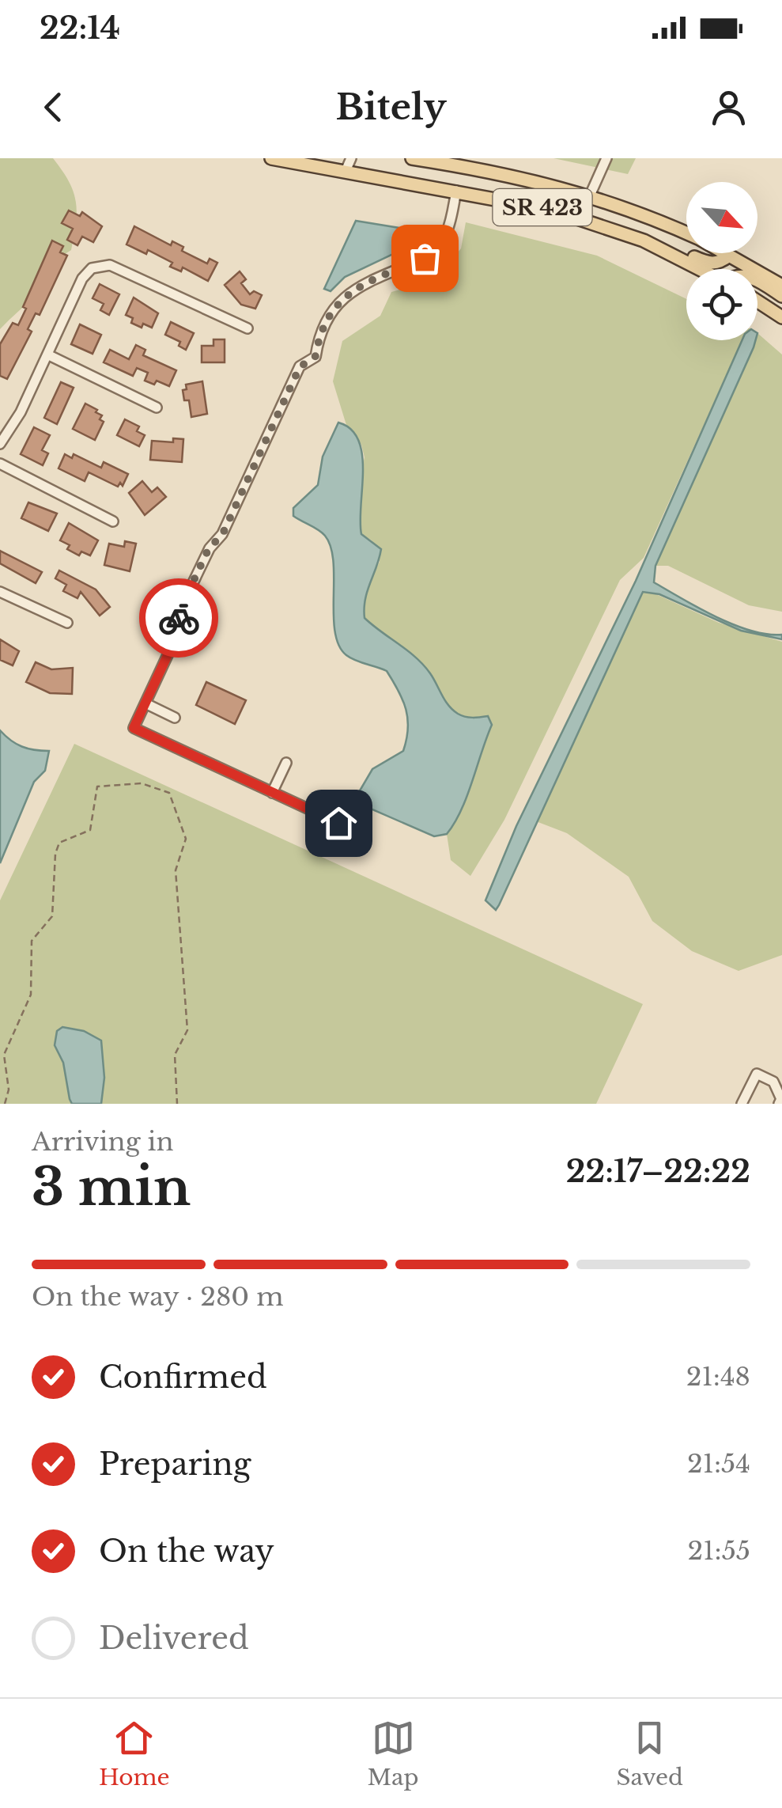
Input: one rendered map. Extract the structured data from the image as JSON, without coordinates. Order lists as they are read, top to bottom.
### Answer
{
  "streets": {
    "main road": ["SR 423"]
  },
  "north": "bottom right",
  "page": {
    "status": "22:14",
    "header": "Bitely",
    "heading": ["3 min", "Arriving in", "22:17–22:22"],
    "bar": "On the way · 280 m",
    "list": [
      ["Confirmed", "21:48"],
      ["Preparing", "21:54"],
      ["On the way", "21:55"],
      "Delivered"
    ],
    "tabs": ["Home", "Map", "Saved"]
  }
}
